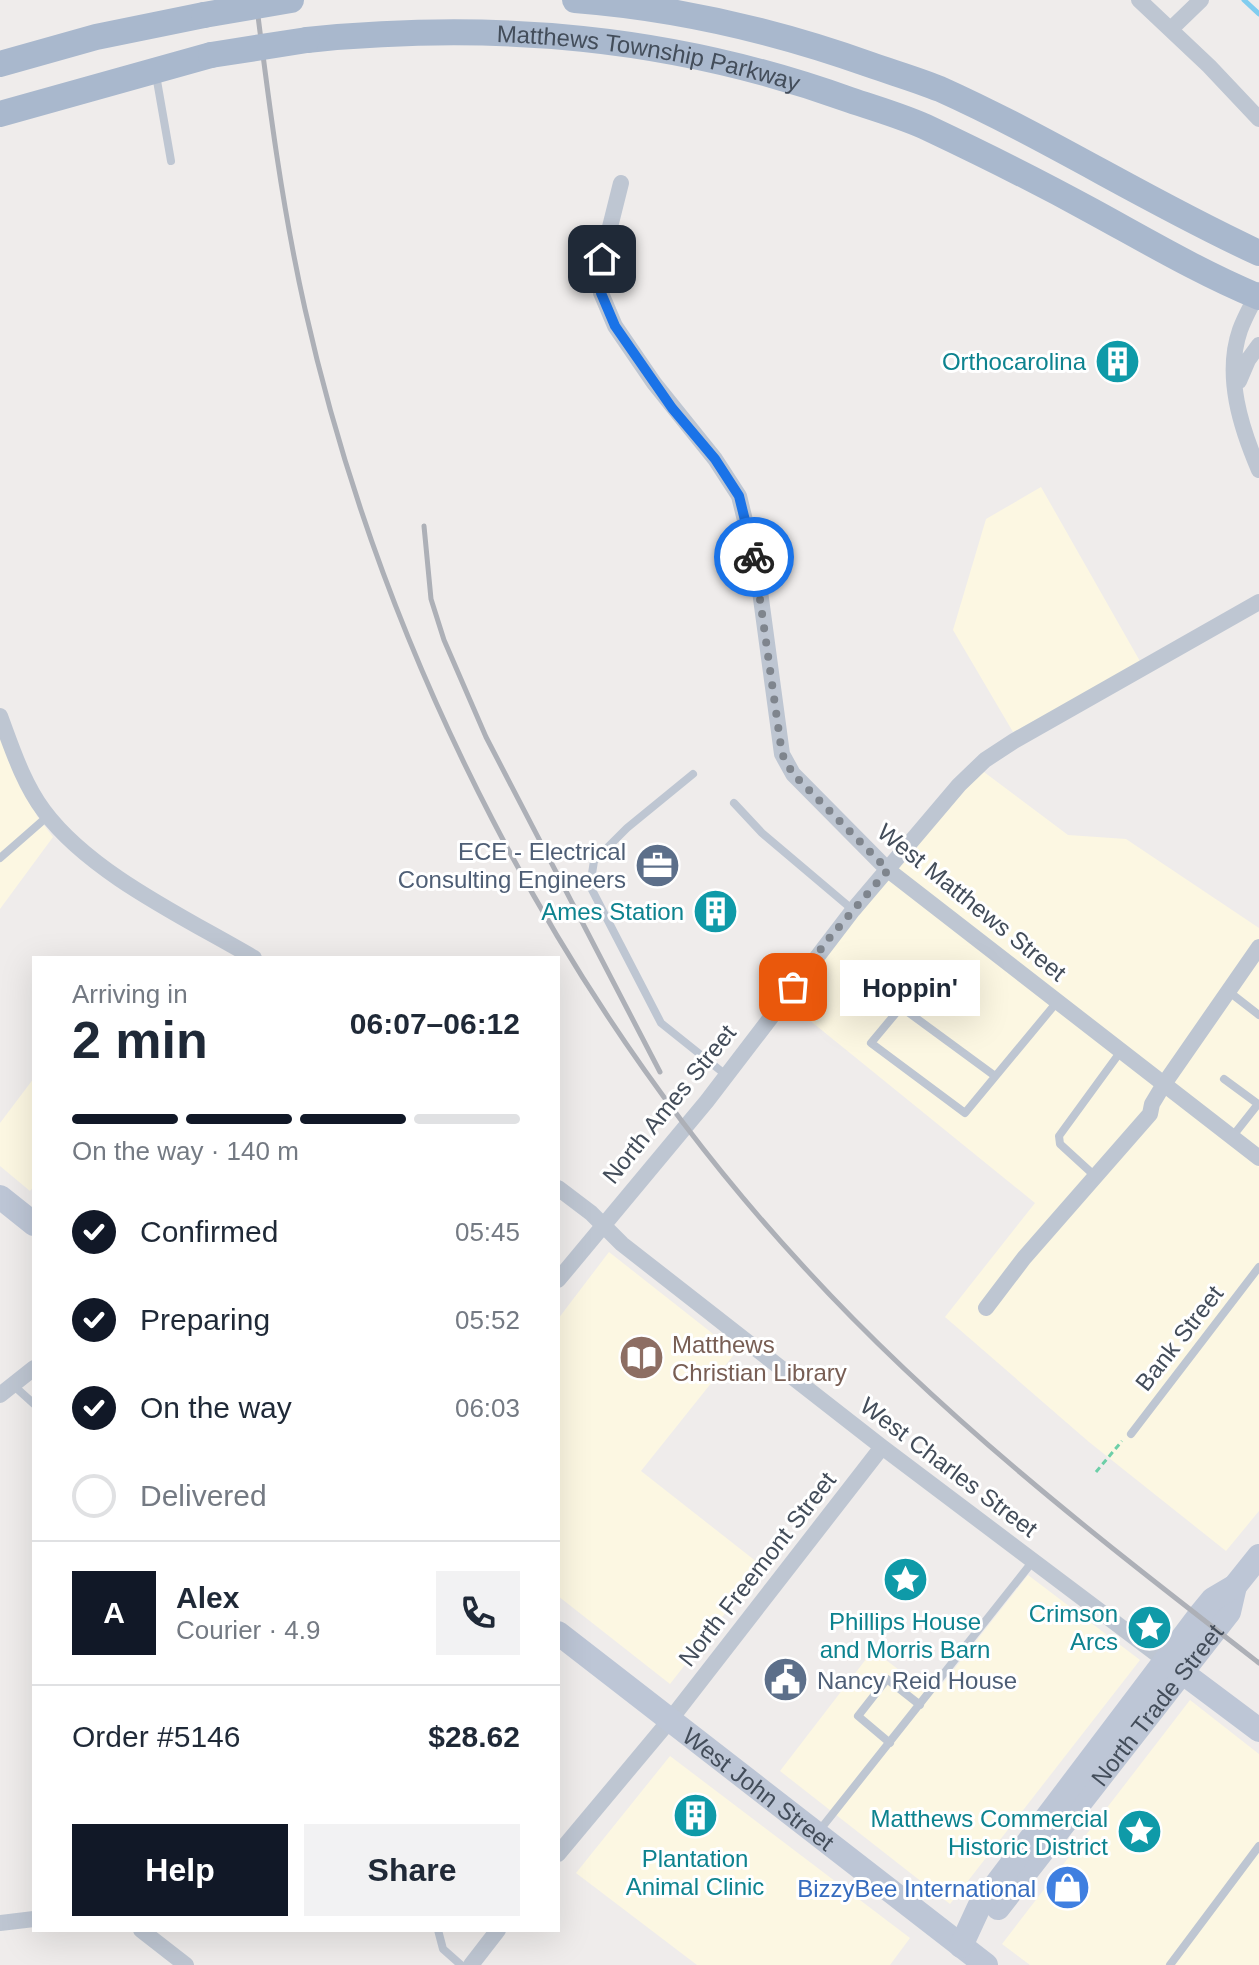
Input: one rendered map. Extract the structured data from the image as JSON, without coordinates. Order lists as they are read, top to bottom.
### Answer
{
  "streets": {
    "main road": ["Matthews Township Parkway", "North Trade Street", "West John Street"],
    "street": [
      "West Matthews Street",
      "North Ames Street",
      "West Charles Street",
      "North Freemont Street"
    ],
    "lane": ["Bank Street"]
  },
  "crossings": [
    ["West Matthews Street", "North Ames Street"],
    ["North Ames Street", "West Charles Street"],
    ["West Charles Street", "North Freemont Street"],
    ["West Charles Street", "North Trade Street"],
    ["North Freemont Street", "West John Street"],
    ["North Trade Street", "West John Street"]
  ],
  "places": {
    "building": ["Orthocarolina", "Ames Station", "Plantation Animal Clinic"],
    "office": ["ECE - Electrical Consulting Engineers"],
    "other": ["Hoppin'"],
    "library": ["Matthews Christian Library"],
    "place": ["Phillips House and Morris Barn", "Crimson Arcs", "Matthews Commercial Historic District"],
    "public building": ["Nancy Reid House"],
    "shop": ["BizzyBee International"]
  },
  "page": {
    "heading": ["2 min", "Arriving in", "06:07–06:12"],
    "panel": [
      "Alex",
      "Courier · 4.9",
      "Order #5146",
      "$28.62"
    ],
    "bubble": "Hoppin'",
    "bar": "On the way · 140 m",
    "list": [
      ["Confirmed", "05:45"],
      ["Preparing", "05:52"],
      ["On the way", "06:03"],
      "Delivered"
    ],
    "round": "A",
    "buttons": ["Help", "Share"]
  }
}
